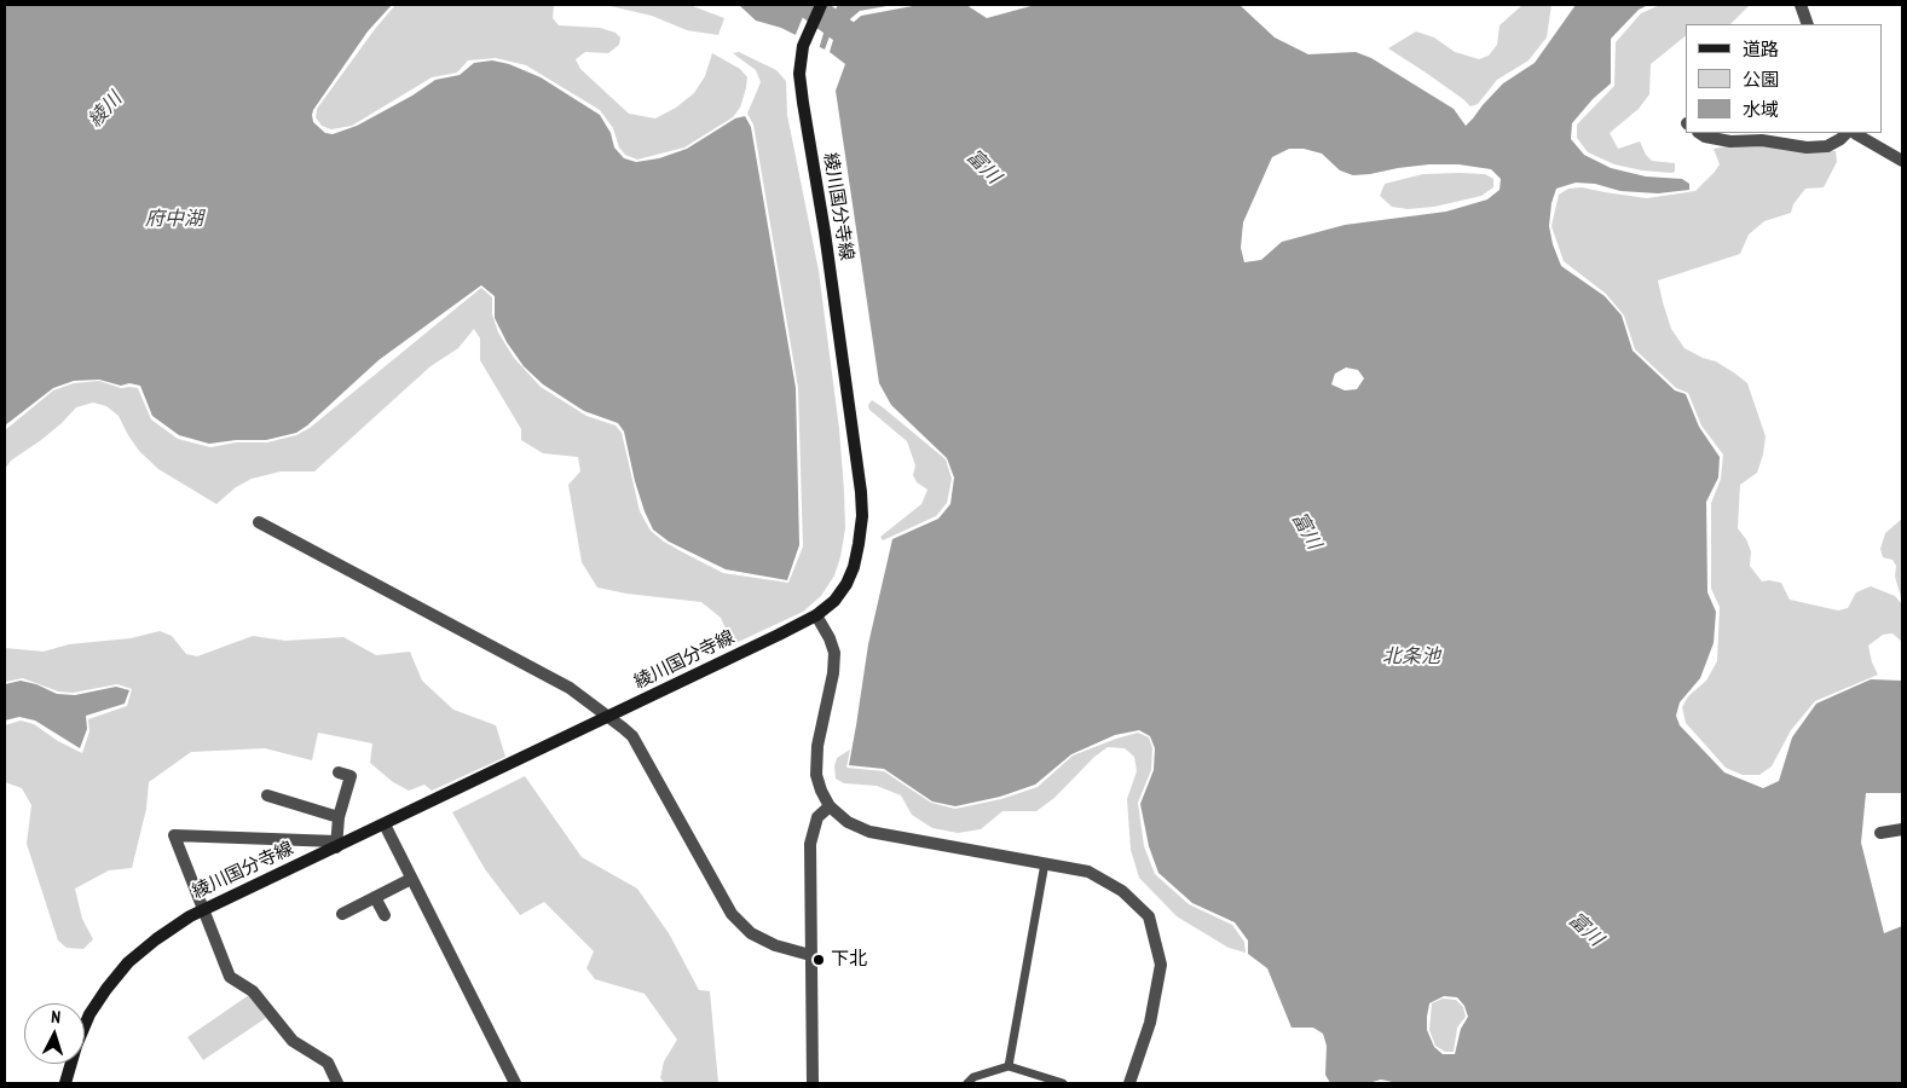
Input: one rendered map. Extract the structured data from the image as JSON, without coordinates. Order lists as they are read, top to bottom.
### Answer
{
  "streets": {
    "main road": ["綾川国分寺線"]
  },
  "water": [
    "綾川",
    "富川",
    "府中湖",
    "北条池"
  ],
  "places": ["下北"],
  "legend": ["道路", "公園", "水域"],
  "north": "top"
}
